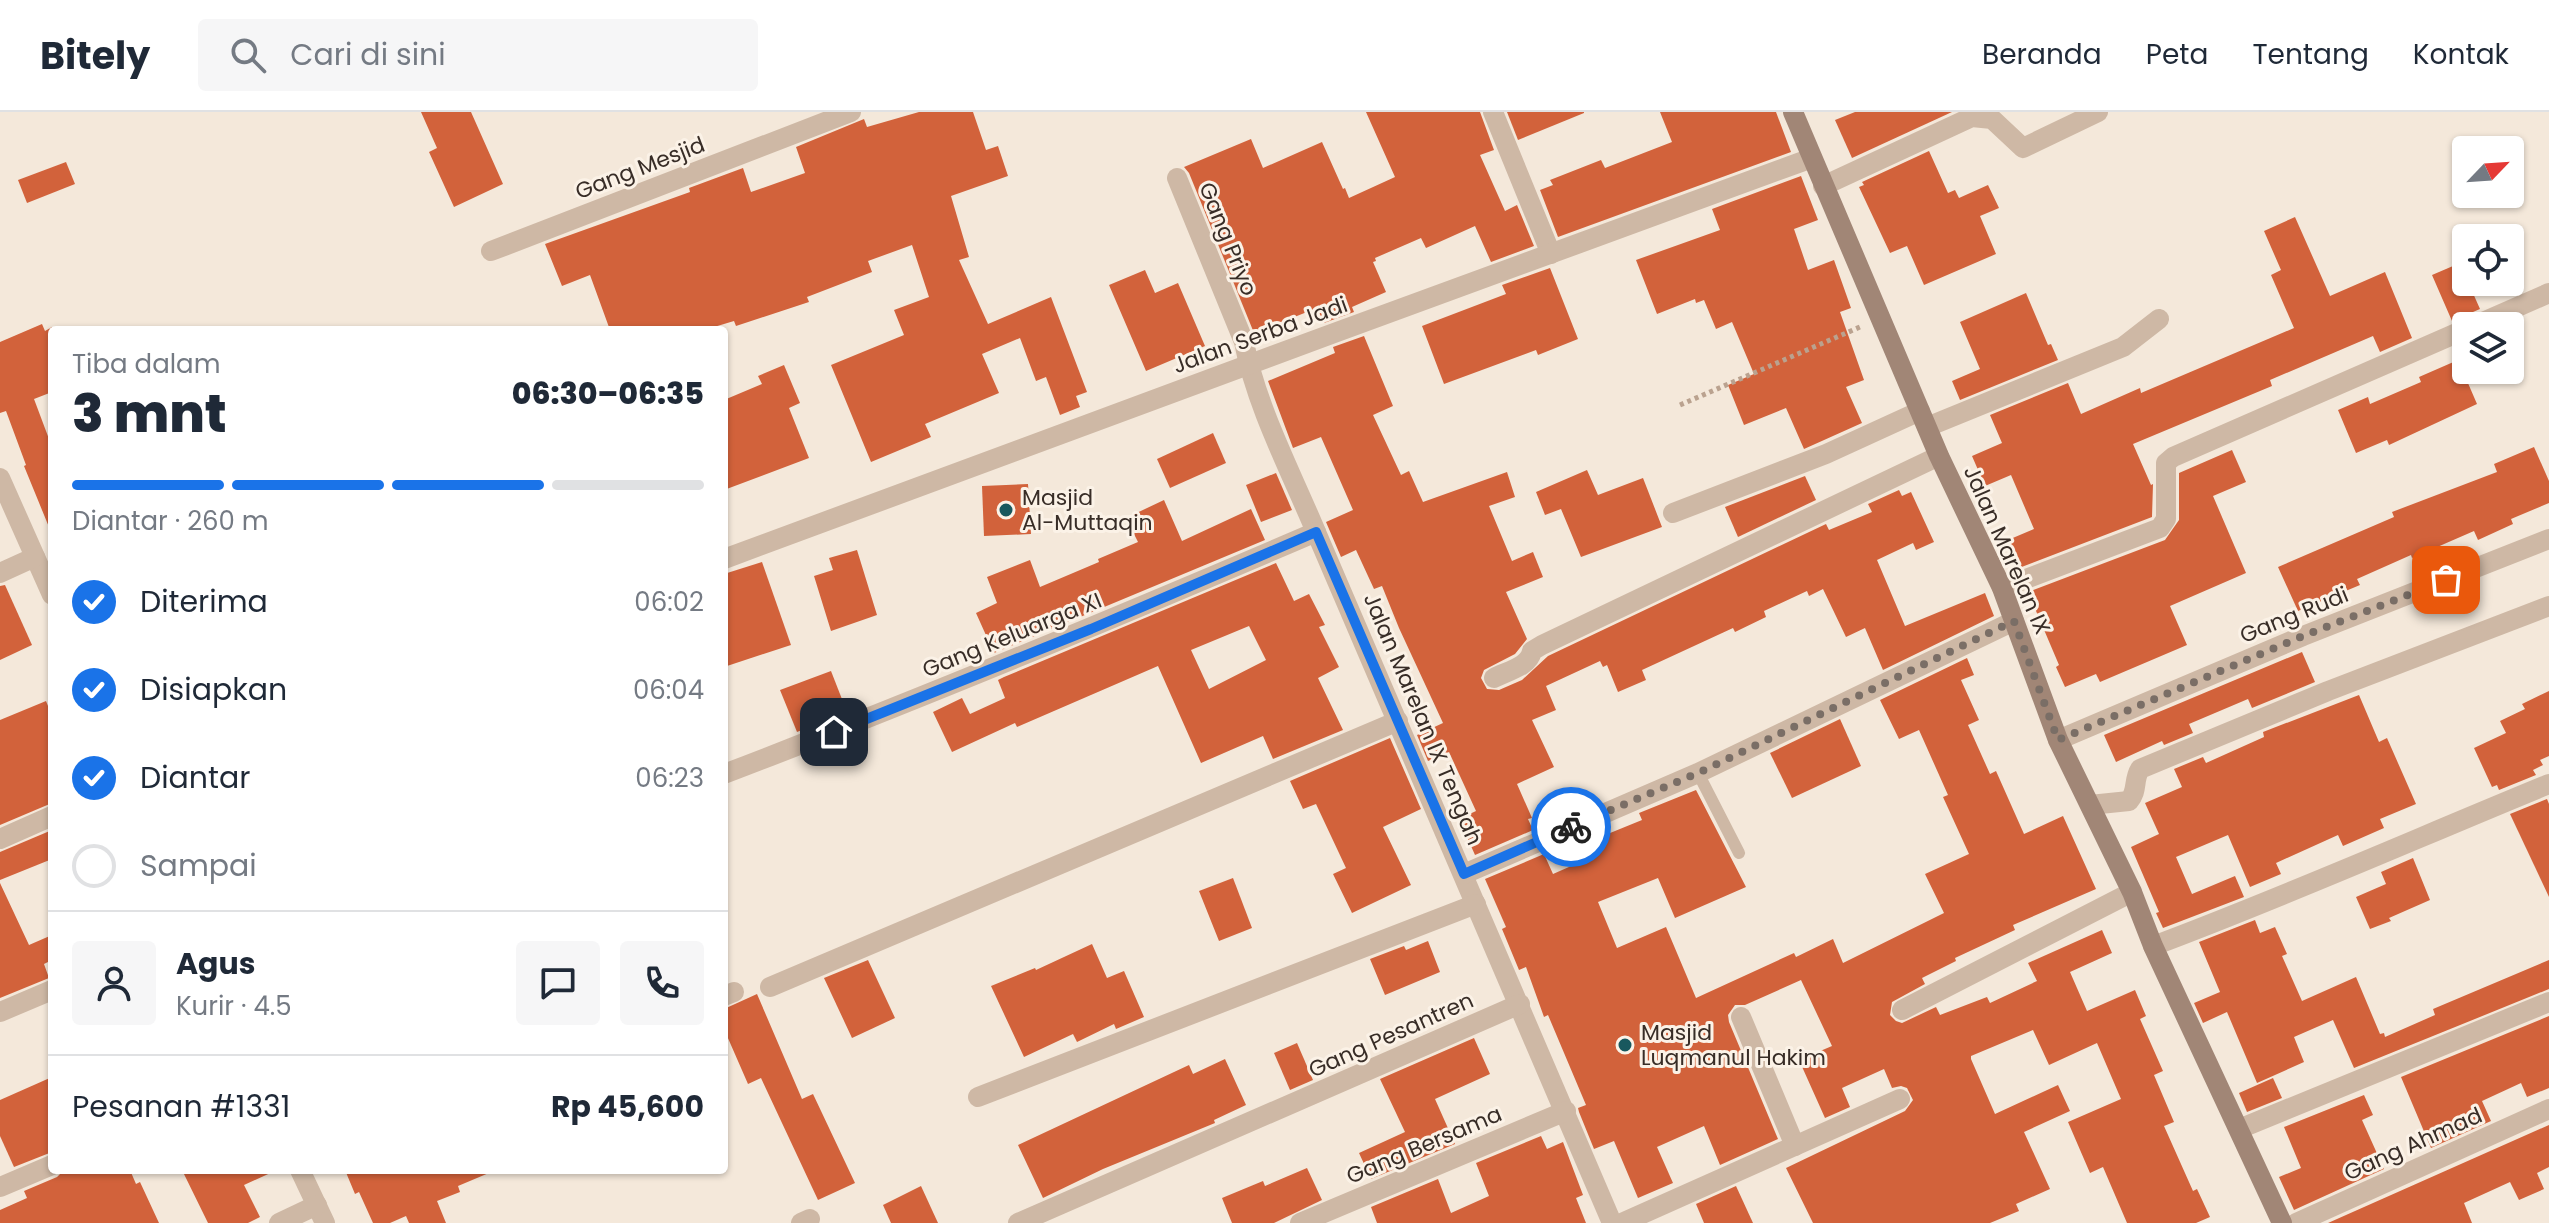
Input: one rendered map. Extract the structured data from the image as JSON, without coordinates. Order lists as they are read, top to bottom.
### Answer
{
  "streets": {
    "main road": ["Jalan Marelan IX"],
    "street": [
      "Gang Mesjid",
      "Gang Priyo",
      "Jalan Serba Jadi",
      "Gang Rudi",
      "Gang Keluarga XI",
      "Jalan Marelan IX Tengah",
      "Gang Pesantren",
      "Gang Ahmad",
      "Gang Bersama"
    ]
  },
  "crossings": [
    ["Gang Priyo", "Jalan Serba Jadi"],
    ["Gang Priyo", "Jalan Marelan IX Tengah"],
    ["Jalan Serba Jadi", "Jalan Marelan IX"],
    ["Jalan Serba Jadi", "Jalan Marelan IX Tengah"],
    ["Jalan Marelan IX", "Gang Rudi"],
    ["Gang Keluarga XI", "Jalan Marelan IX Tengah"],
    ["Jalan Marelan IX Tengah", "Gang Pesantren"],
    ["Jalan Marelan IX Tengah", "Gang Bersama"]
  ],
  "places": ["Masjid Al-Muttaqin", "Masjid Luqmanul Hakim"],
  "north": "top right",
  "page": {
    "header": "Bitely",
    "search": "Cari di sini",
    "nav": [
      "Beranda",
      "Peta",
      "Tentang",
      "Kontak"
    ],
    "heading": ["3 mnt", "Tiba dalam", "06:30–06:35"],
    "panel": [
      "Agus",
      "Kurir · 4.5",
      "Pesanan #1331",
      "Rp 45,600"
    ],
    "bar": "Diantar · 260 m",
    "list": [
      ["Diterima", "06:02"],
      ["Disiapkan", "06:04"],
      ["Diantar", "06:23"],
      "Sampai"
    ]
  }
}
